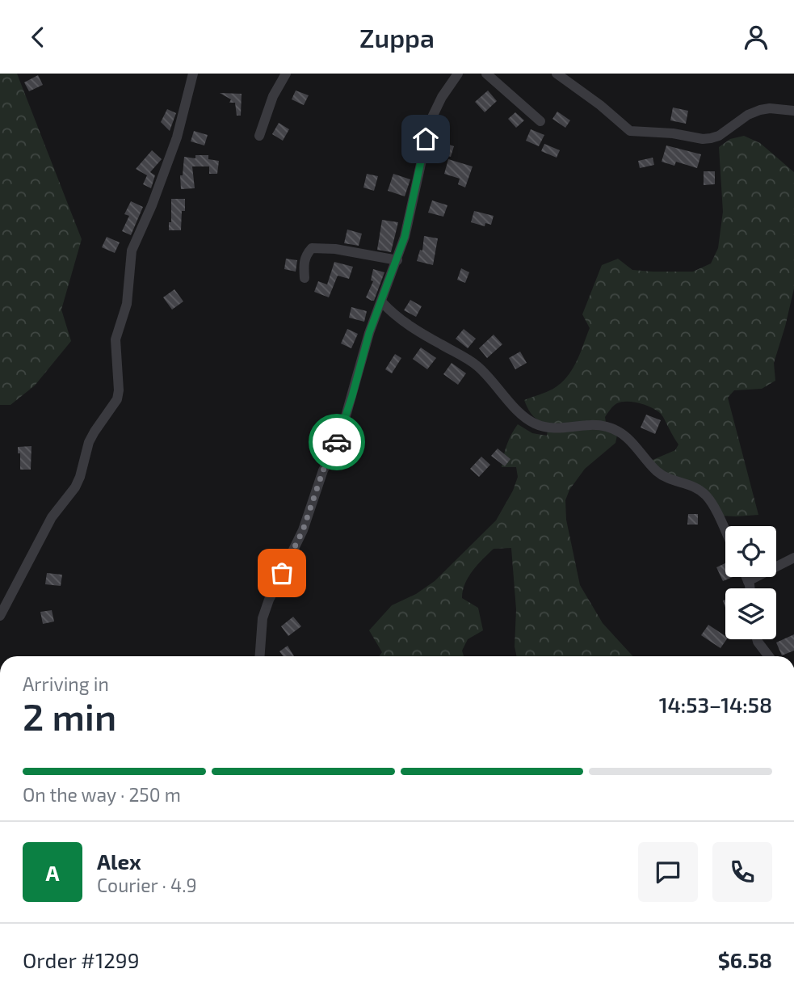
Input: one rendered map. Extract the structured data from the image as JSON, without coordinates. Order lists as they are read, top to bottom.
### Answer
{
  "page": {
    "header": "Zuppa",
    "heading": ["2 min", "Arriving in", "14:53–14:58"],
    "panel": [
      "Alex",
      "Courier · 4.9",
      "Order #1299",
      "$6.58"
    ],
    "bar": "On the way · 250 m",
    "round": "A"
  }
}
